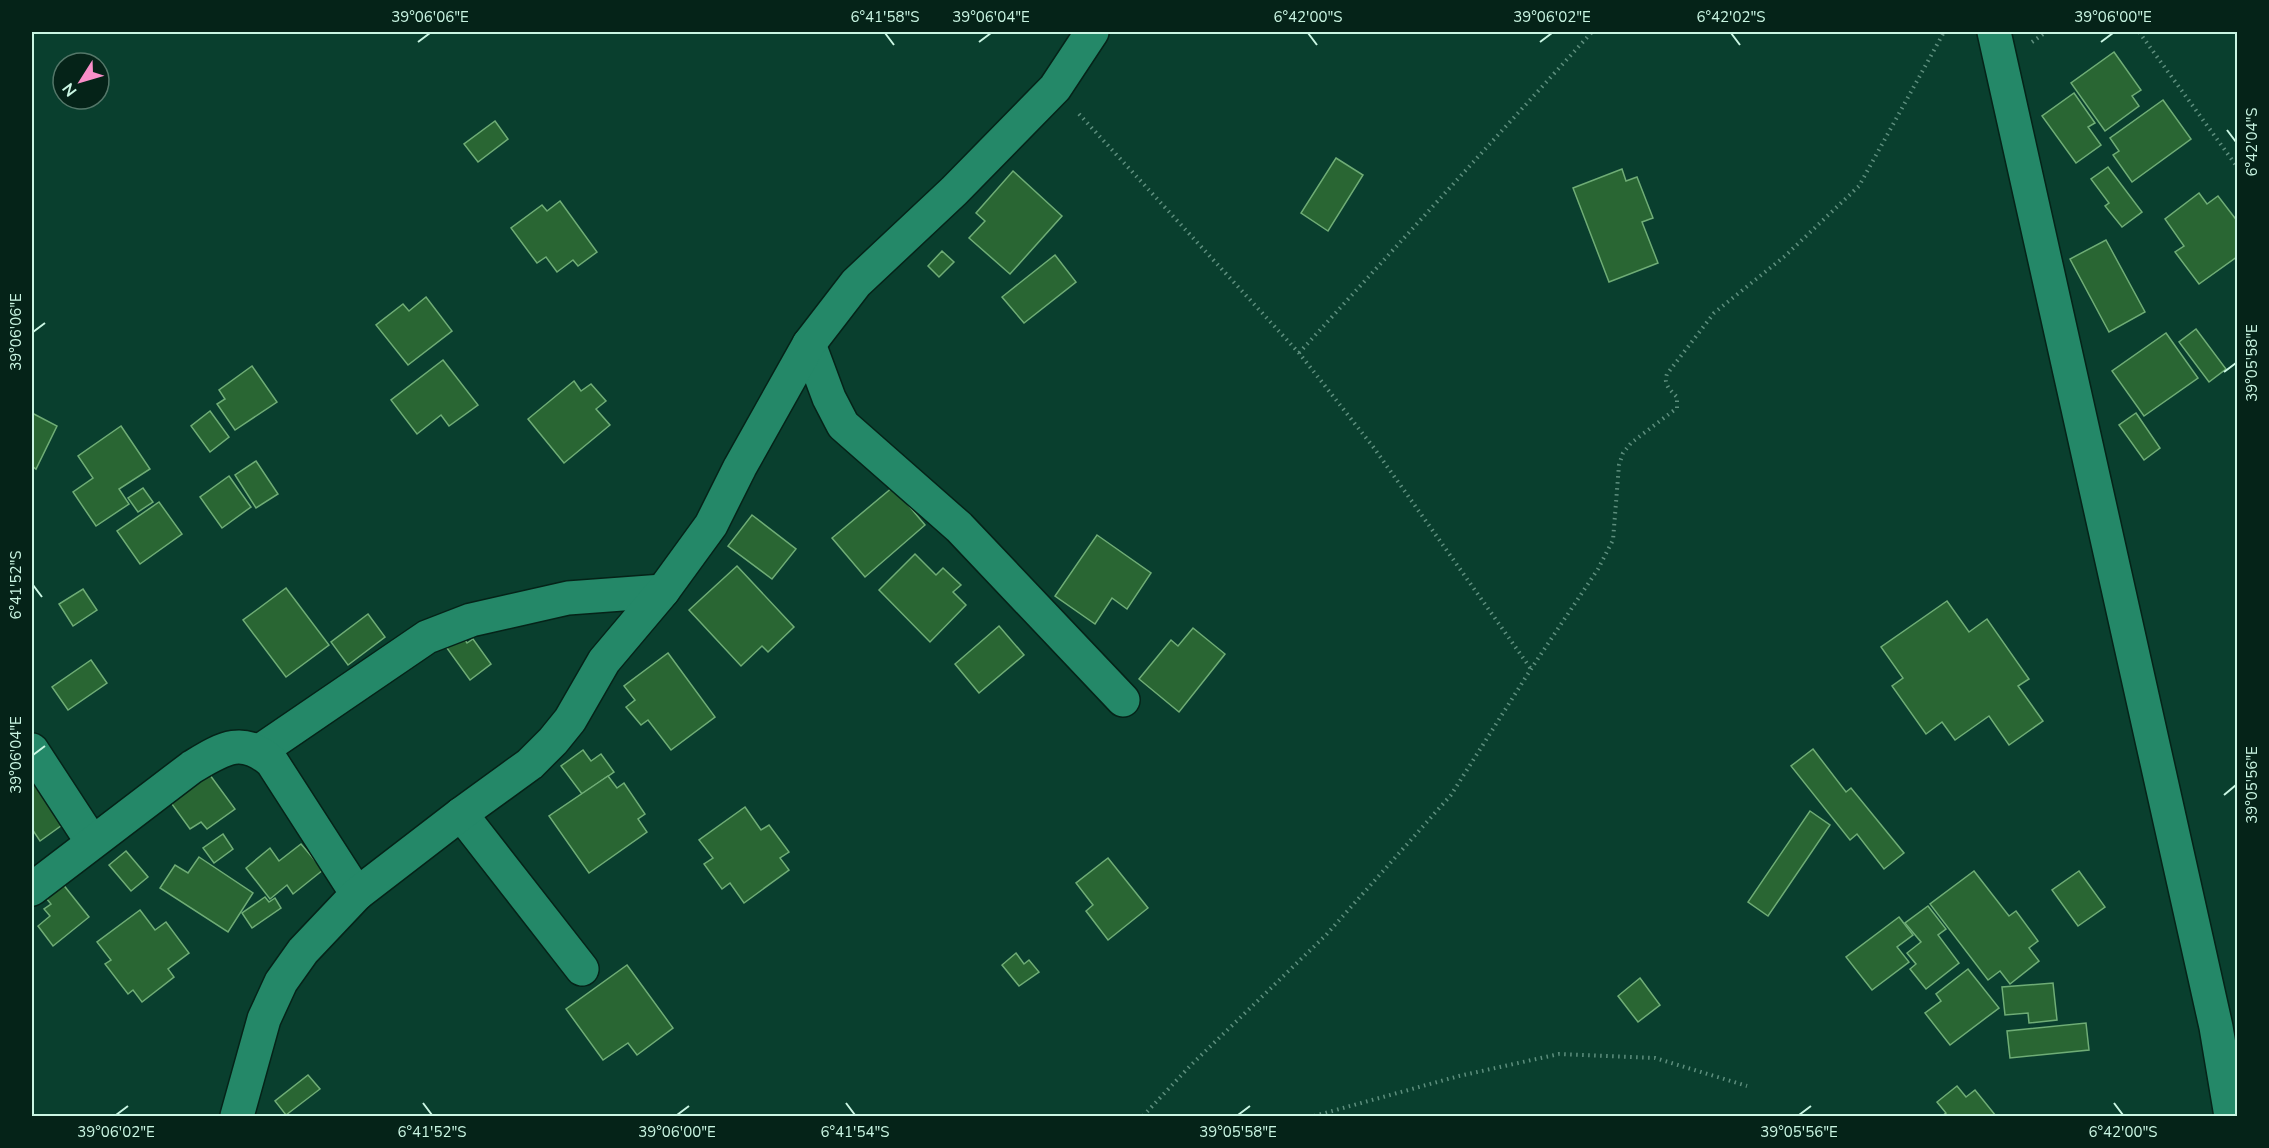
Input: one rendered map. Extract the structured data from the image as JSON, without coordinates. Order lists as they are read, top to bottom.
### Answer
{
  "north": "bottom left",
  "coordinates": [
    "39°06'06\"E",
    "6°41'58\"S",
    "39°06'04\"E",
    "6°42'00\"S",
    "39°06'02\"E",
    "6°42'02\"S",
    "39°06'00\"E",
    "6°42'04\"S",
    "39°05'58\"E",
    "6°41'52\"S",
    "39°05'56\"E",
    "6°41'54\"S"
  ]
}
